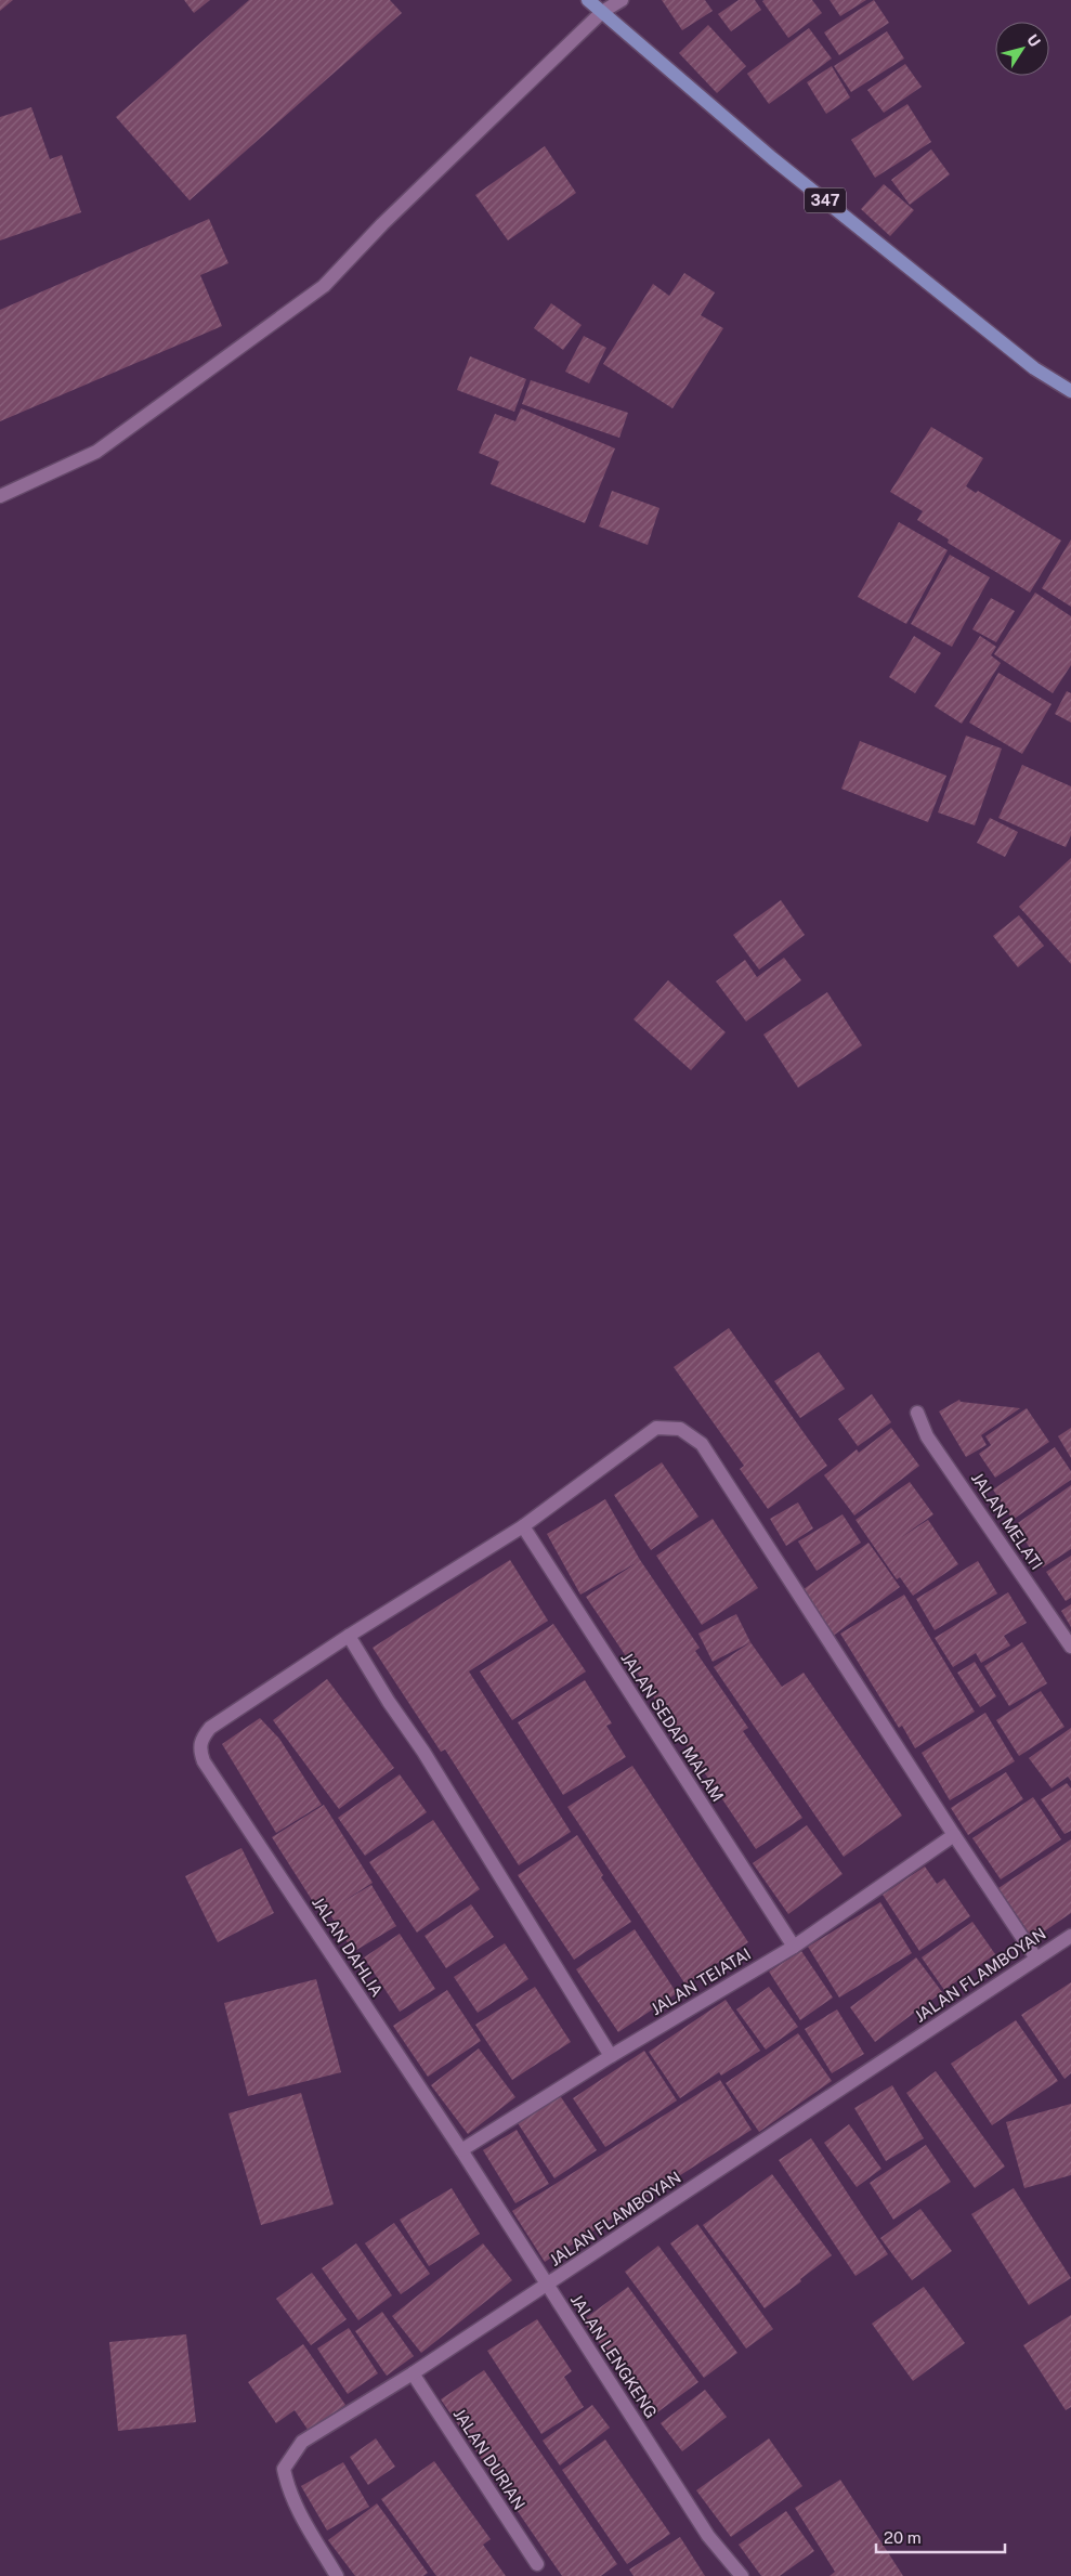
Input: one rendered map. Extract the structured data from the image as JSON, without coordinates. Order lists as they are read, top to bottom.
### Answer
{
  "streets": {
    "main road": ["347"],
    "street": [
      "JALAN MELATI",
      "JALAN SEDAP MALAM",
      "JALAN DAHLIA",
      "JALAN FLAMBOYAN",
      "JALAN TEIATAI",
      "JALAN LENGKENG",
      "JALAN DURIAN"
    ]
  },
  "crossings": [
    ["JALAN SEDAP MALAM", "JALAN TEIATAI"],
    ["JALAN DAHLIA", "JALAN TEIATAI"],
    ["JALAN DAHLIA", "JALAN LENGKENG"],
    ["JALAN FLAMBOYAN", "JALAN LENGKENG"],
    ["JALAN FLAMBOYAN", "JALAN DURIAN"],
    ["JALAN TEIATAI", "JALAN LENGKENG"]
  ],
  "scale_bar": "20 m",
  "north": "top right"
}
